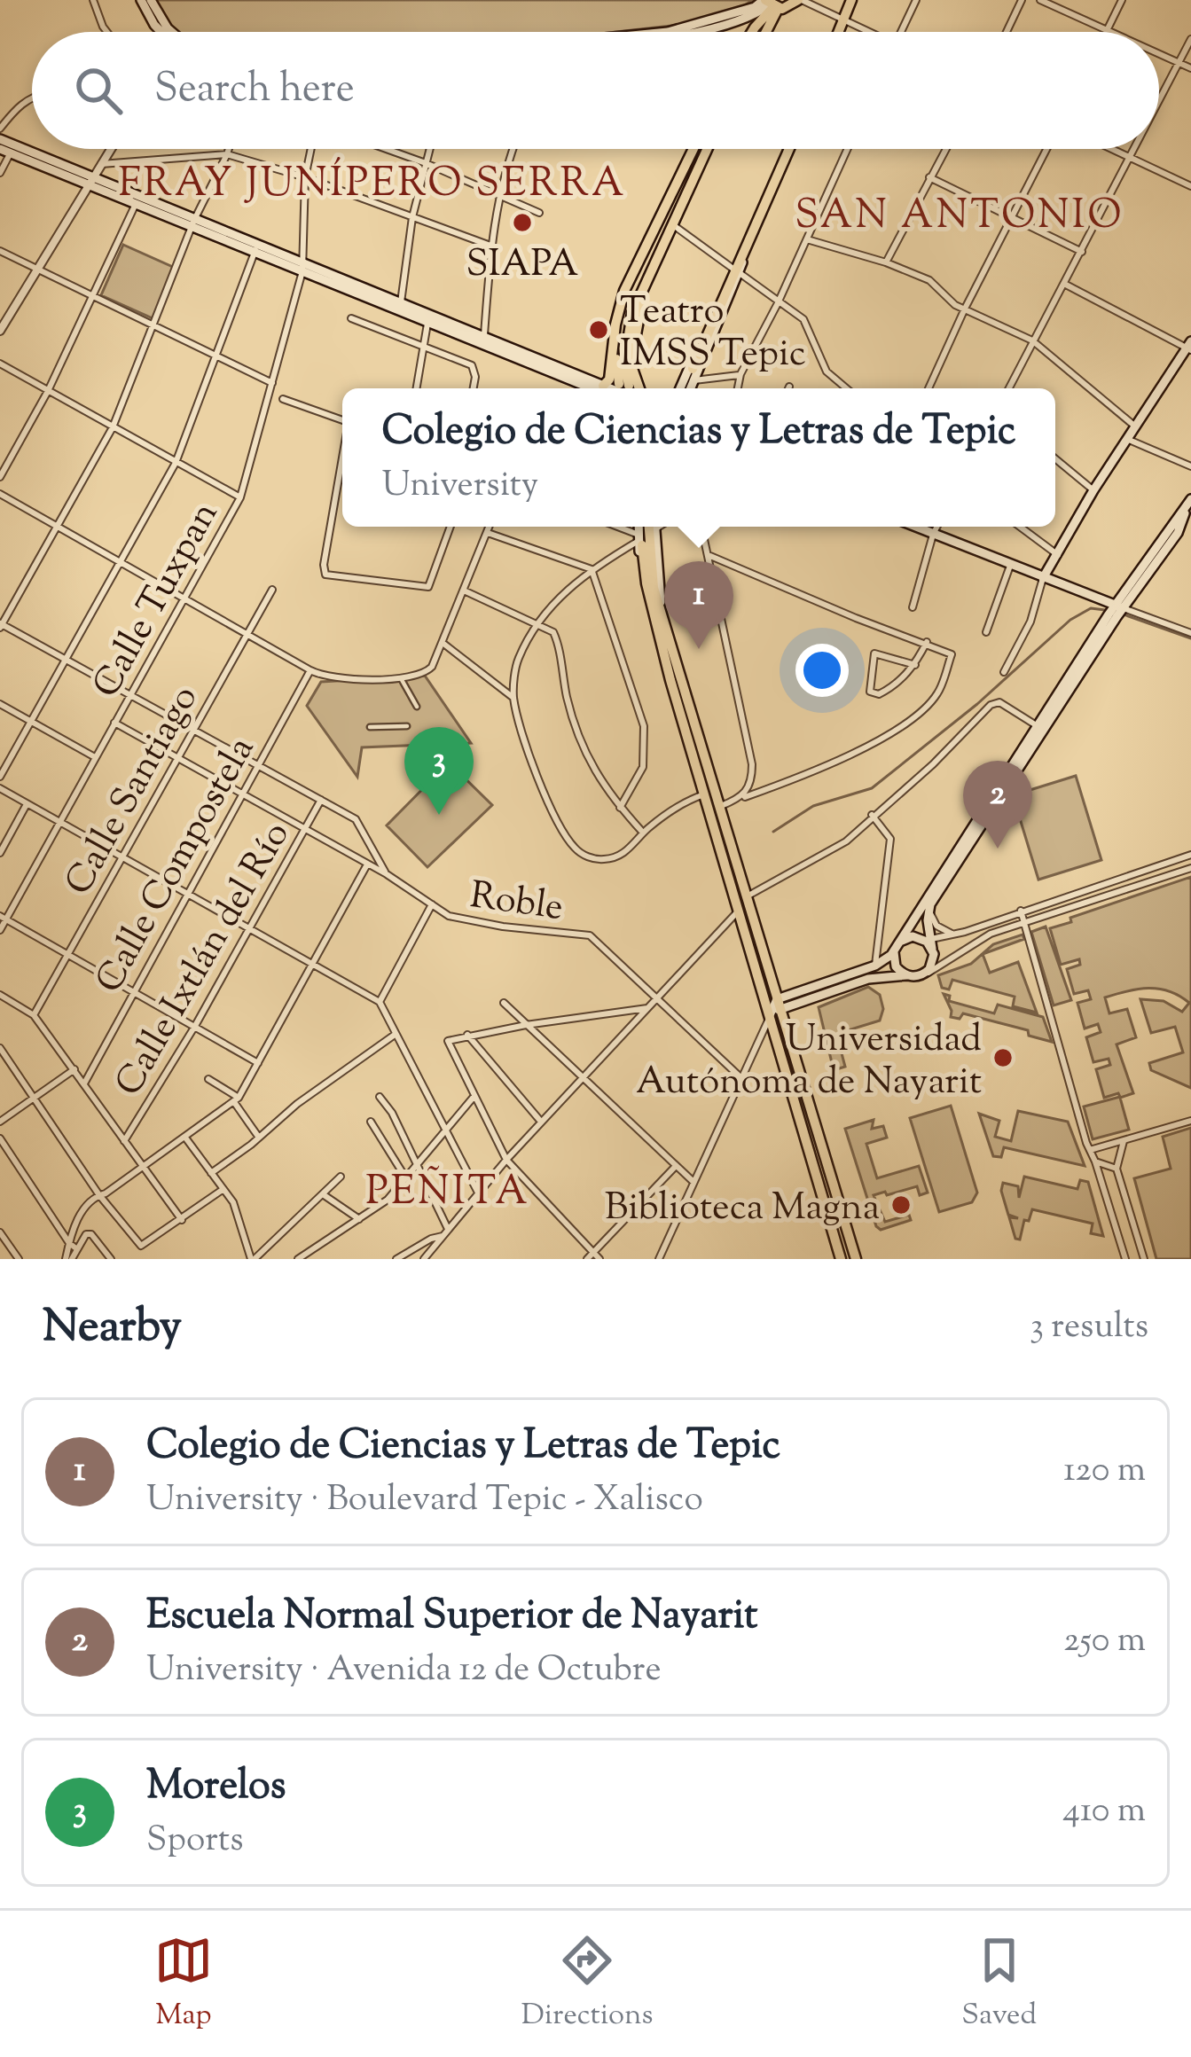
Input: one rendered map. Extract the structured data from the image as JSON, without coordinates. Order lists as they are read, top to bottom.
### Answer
{
  "streets": {
    "street": [
      "Calle Tuxpan",
      "Calle Santiago",
      "Calle Compostela",
      "Roble",
      "Calle Ixtlán del Río"
    ]
  },
  "crossings": [
    ["Calle Tuxpan", "Roble"],
    ["Calle Santiago", "Roble"],
    ["Calle Compostela", "Roble"],
    ["Roble", "Calle Ixtlán del Río"]
  ],
  "districts": ["FRAY JUNÍPERO SERRA", "SAN ANTONIO", "PEÑITA"],
  "places": [
    "SIAPA",
    "Teatro IMSS Tepic",
    "Universidad Autónoma de Nayarit",
    "Biblioteca Magna"
  ],
  "page": {
    "search": "Search here",
    "popup": ["Colegio de Ciencias y Letras de Tepic", "University"],
    "pins": ["1", "3", "2"],
    "heading": ["Nearby", "3 results"],
    "list": [
      {
        "mark": "1",
        "name": "Colegio de Ciencias y Letras de Tepic",
        "note": "University · Boulevard Tepic - Xalisco",
        "value": "120 m"
      },
      {
        "mark": "2",
        "name": "Escuela Normal Superior de Nayarit",
        "note": "University · Avenida 12 de Octubre",
        "value": "250 m"
      },
      {
        "mark": "3",
        "name": "Morelos",
        "note": "Sports",
        "value": "410 m"
      }
    ],
    "nav": ["Map", "Directions", "Saved"]
  }
}
